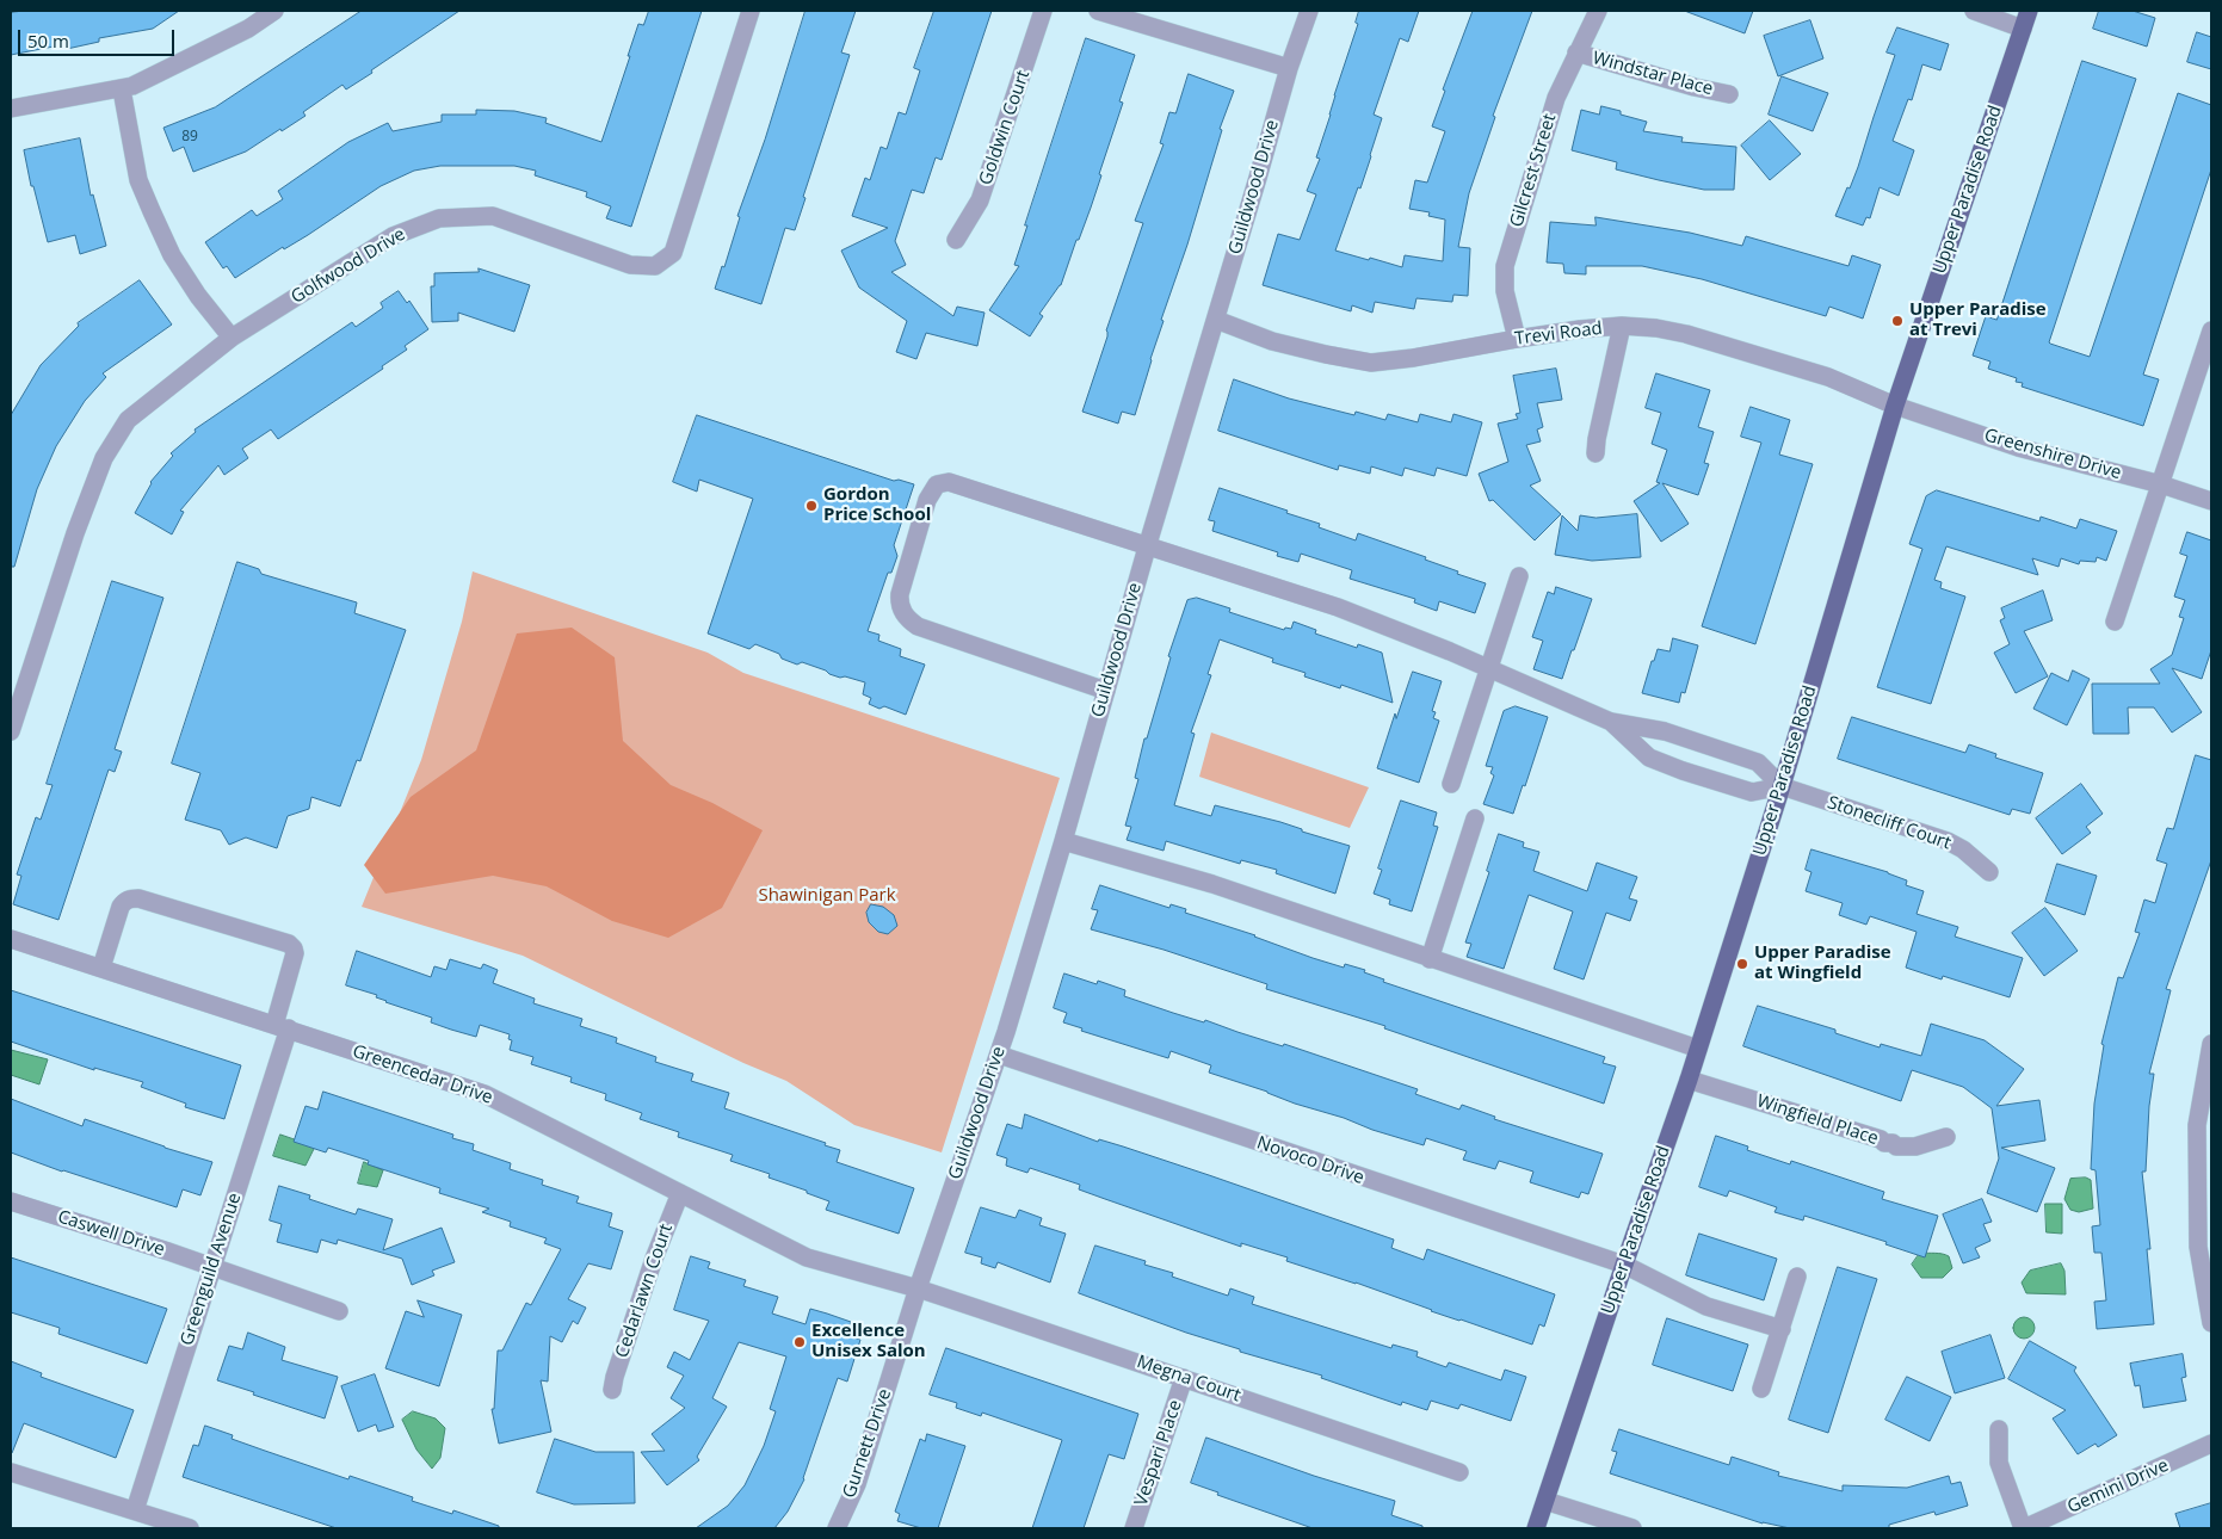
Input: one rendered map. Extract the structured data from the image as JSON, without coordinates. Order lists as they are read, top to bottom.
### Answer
{
  "streets": {
    "main road": ["Upper Paradise Road"],
    "street": [
      "Windstar Place",
      "Goldwin Court",
      "Gilcrest Street",
      "Guildwood Drive",
      "Golfwood Drive",
      "Trevi Road",
      "Greenshire Drive",
      "Stonecliff Court",
      "Greencedar Drive",
      "Wingfield Place",
      "Novoco Drive",
      "Caswell Drive",
      "Greenguild Avenue",
      "Cedarlawn Court",
      "Megna Court",
      "Gurnett Drive",
      "Vespari Place",
      "Gemini Drive"
    ]
  },
  "crossings": [
    ["Windstar Place", "Gilcrest Street"],
    ["Gilcrest Street", "Trevi Road"],
    ["Guildwood Drive", "Trevi Road"],
    ["Guildwood Drive", "Greencedar Drive"],
    ["Guildwood Drive", "Novoco Drive"],
    ["Guildwood Drive", "Megna Court"],
    ["Guildwood Drive", "Gurnett Drive"],
    ["Upper Paradise Road", "Trevi Road"],
    ["Upper Paradise Road", "Greenshire Drive"],
    ["Upper Paradise Road", "Stonecliff Court"],
    ["Upper Paradise Road", "Wingfield Place"],
    ["Upper Paradise Road", "Novoco Drive"],
    ["Trevi Road", "Greenshire Drive"],
    ["Greencedar Drive", "Greenguild Avenue"],
    ["Greencedar Drive", "Cedarlawn Court"],
    ["Greencedar Drive", "Megna Court"],
    ["Greencedar Drive", "Gurnett Drive"],
    ["Caswell Drive", "Greenguild Avenue"],
    ["Megna Court", "Gurnett Drive"],
    ["Megna Court", "Vespari Place"]
  ],
  "parks": ["Shawinigan Park"],
  "places": [
    "Upper Paradise at Trevi",
    "Gordon Price School",
    "Upper Paradise at Wingfield",
    "Excellence Unisex Salon"
  ],
  "house_numbers": ["89"],
  "scale_bar": "50 m"
}
